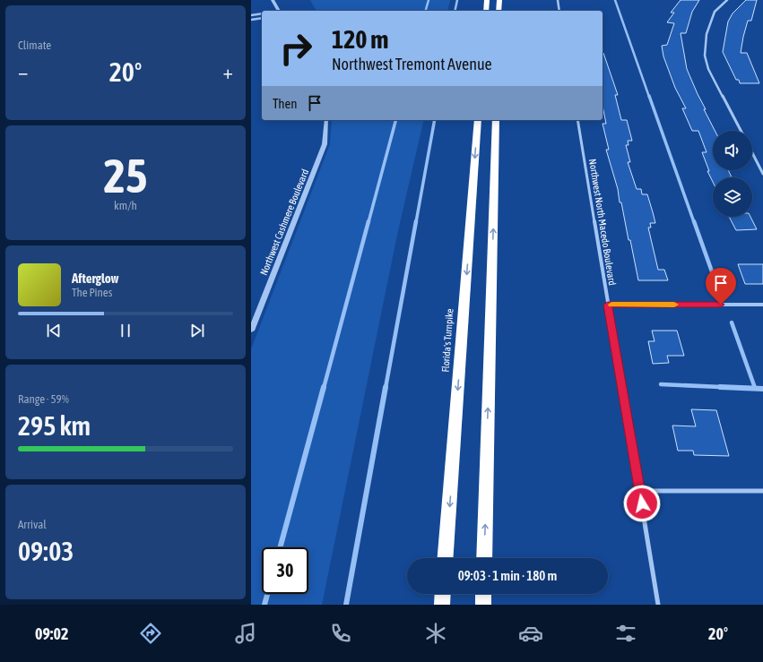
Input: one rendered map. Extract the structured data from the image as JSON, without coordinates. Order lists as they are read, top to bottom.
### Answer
{
  "streets": {
    "highway": ["Florida's Turnpike"],
    "street": ["Northwest Cashmere Boulevard", "Northwest North Macedo Boulevard"]
  },
  "page": {
    "tile": [
      "Climate",
      ["25", "km/h"],
      ["Range · 59%", "295 km"],
      ["Arrival", "09:03"]
    ],
    "turn": ["120 m", "Northwest Tremont Avenue"],
    "heat": ["−", "20°", "+"],
    "then": "Then",
    "song": ["Afterglow", "The Pines"],
    "limit": "30",
    "trip": "09:03 · 1 min · 180 m",
    "tabs": ["09:02", "20°"]
  }
}
